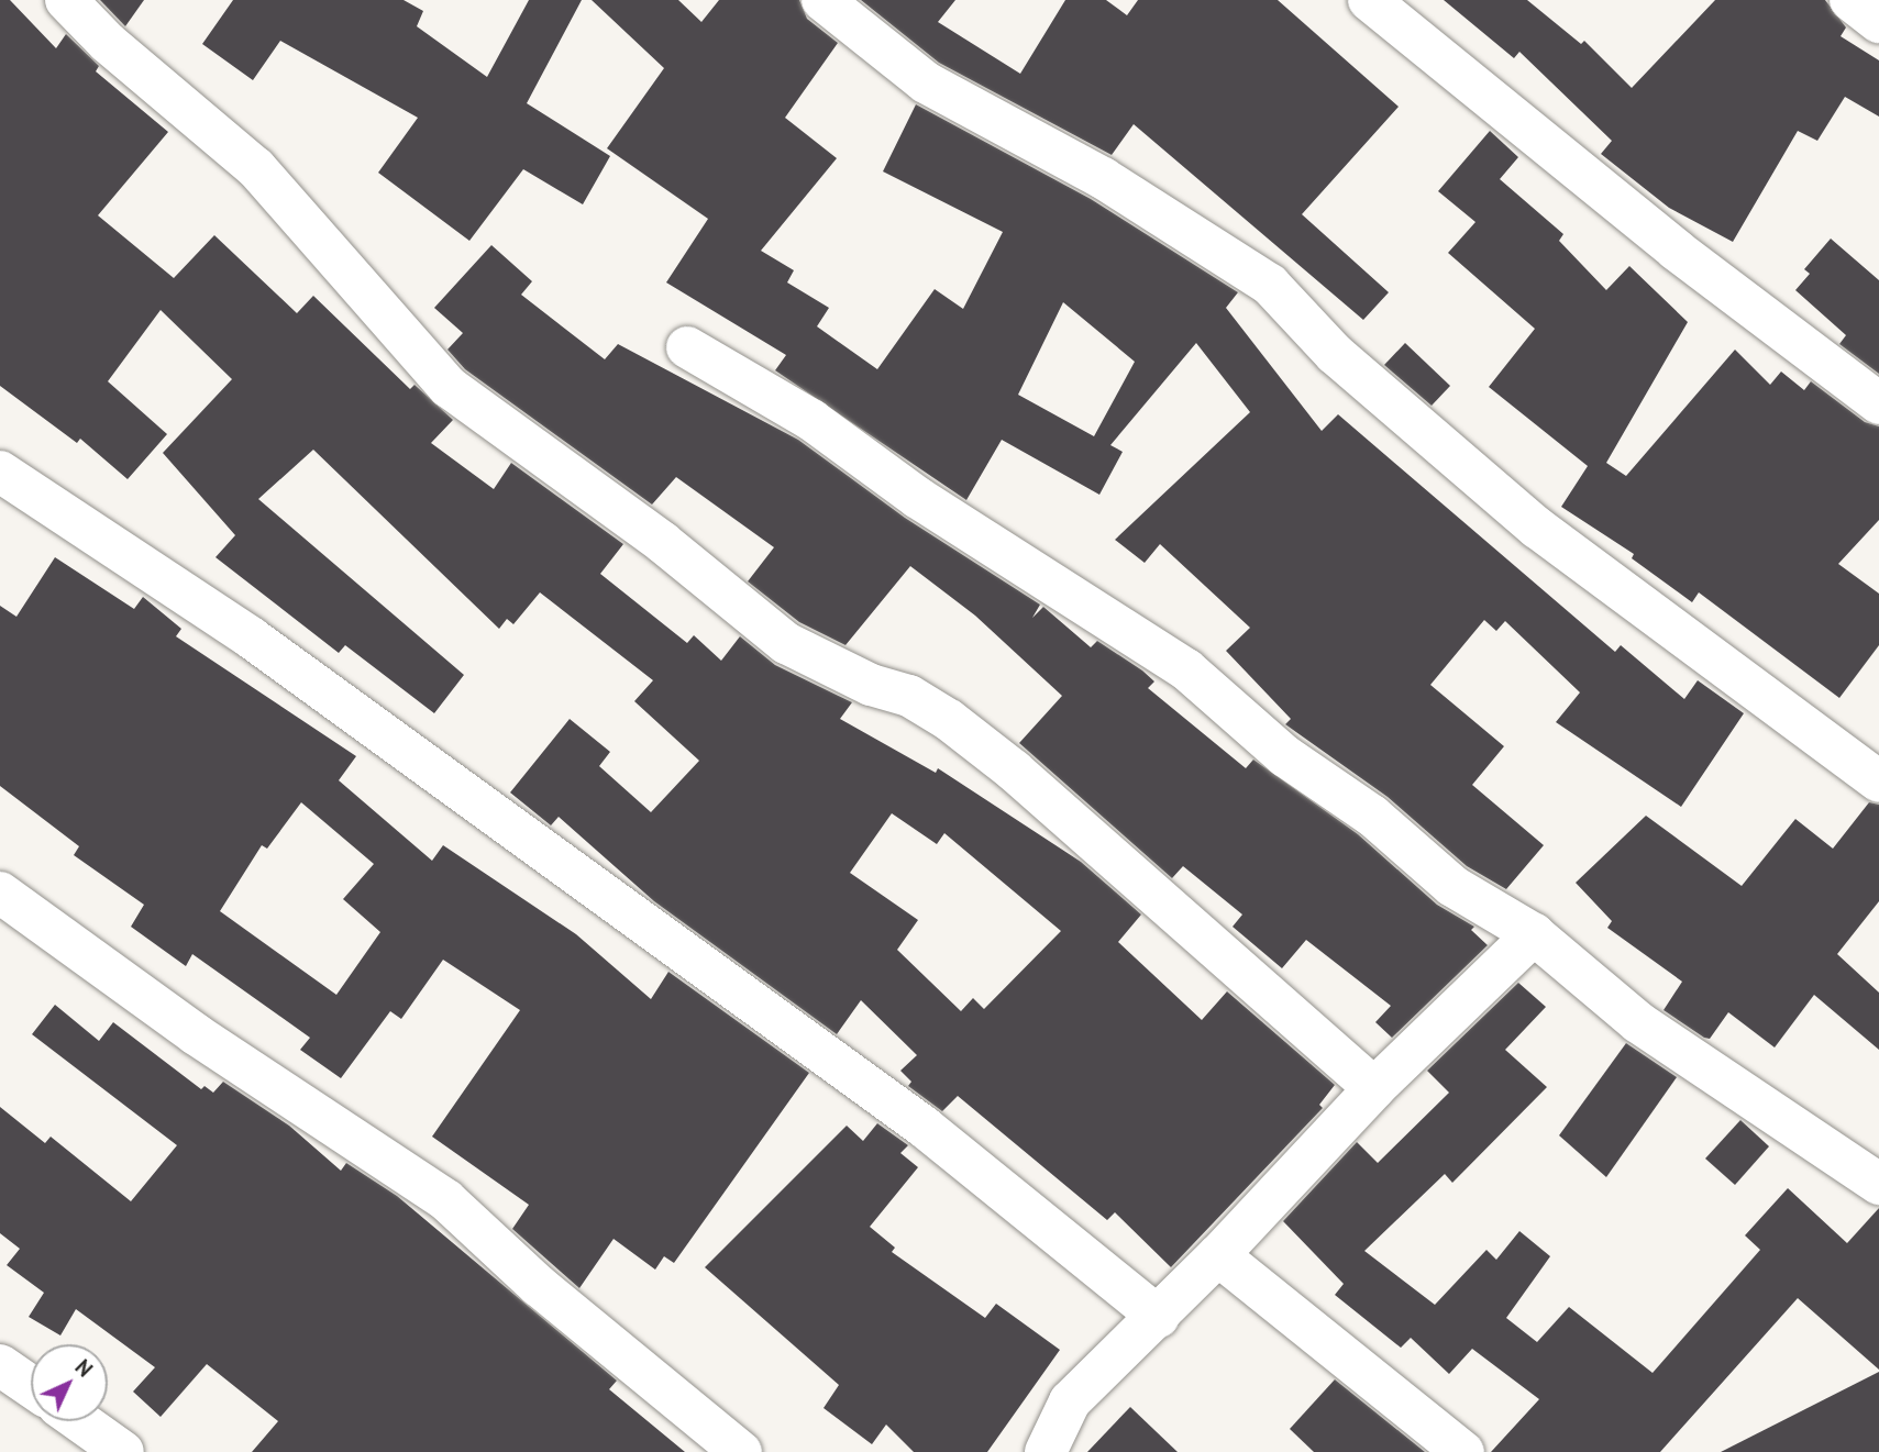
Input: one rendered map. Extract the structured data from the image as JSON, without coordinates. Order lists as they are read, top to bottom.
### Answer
{
  "north": "top right"
}
